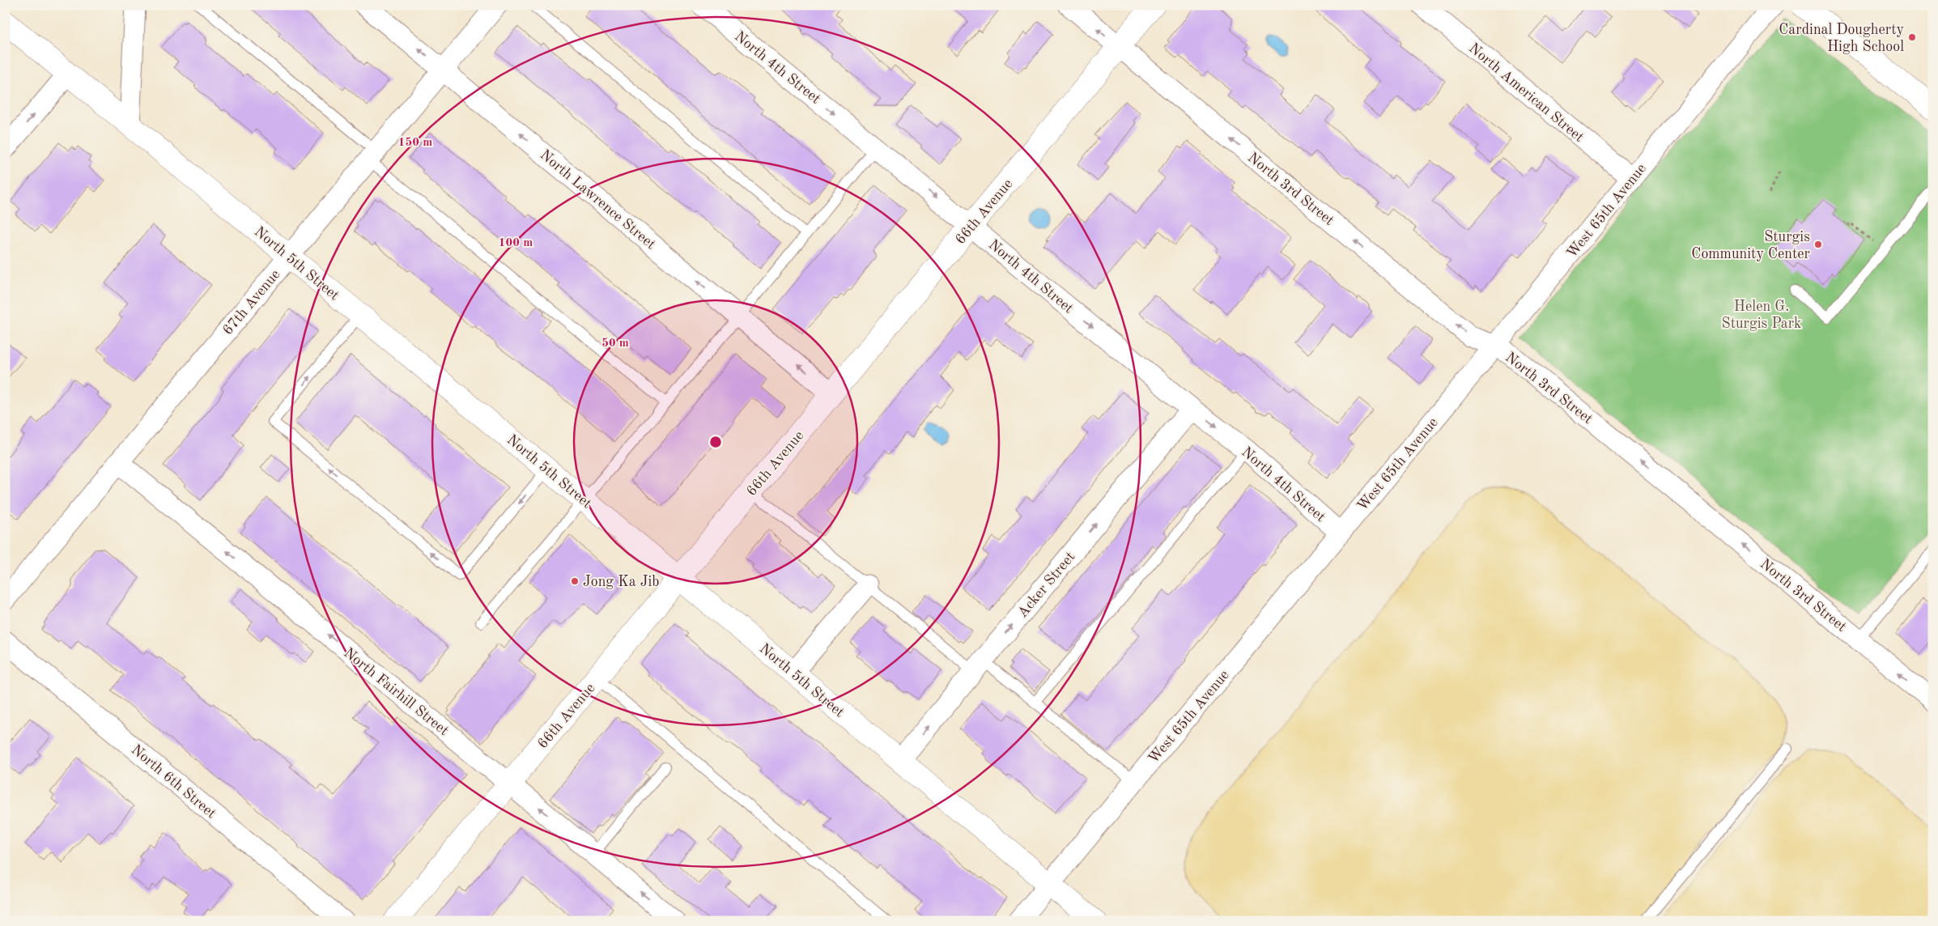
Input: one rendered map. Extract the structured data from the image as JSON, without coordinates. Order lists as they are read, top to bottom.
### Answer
{
  "streets": {
    "street": [
      "North 4th Street",
      "North American Street",
      "North 3rd Street",
      "North Lawrence Street",
      "West 65th Avenue",
      "66th Avenue",
      "North 5th Street",
      "67th Avenue",
      "Acker Street",
      "North Fairhill Street",
      "North 6th Street"
    ]
  },
  "crossings": [
    ["North 4th Street", "West 65th Avenue"],
    ["North 4th Street", "66th Avenue"],
    ["North 4th Street", "Acker Street"],
    ["North American Street", "West 65th Avenue"],
    ["North 3rd Street", "West 65th Avenue"],
    ["North 3rd Street", "66th Avenue"],
    ["North Lawrence Street", "66th Avenue"],
    ["North Lawrence Street", "67th Avenue"],
    ["West 65th Avenue", "North 5th Street"],
    ["66th Avenue", "North 5th Street"],
    ["66th Avenue", "North Fairhill Street"],
    ["North 5th Street", "67th Avenue"],
    ["North 5th Street", "Acker Street"],
    ["67th Avenue", "North Fairhill Street"]
  ],
  "one_way": [
    "North 4th Street",
    "North 3rd Street",
    "North Lawrence Street",
    "Acker Street",
    "North Fairhill Street"
  ],
  "parks": ["Helen G. Sturgis Park"],
  "places": ["Cardinal Dougherty High School", "Sturgis Community Center", "Jong Ka Jib"],
  "rings": ["150 m", "100 m", "50 m"]
}
